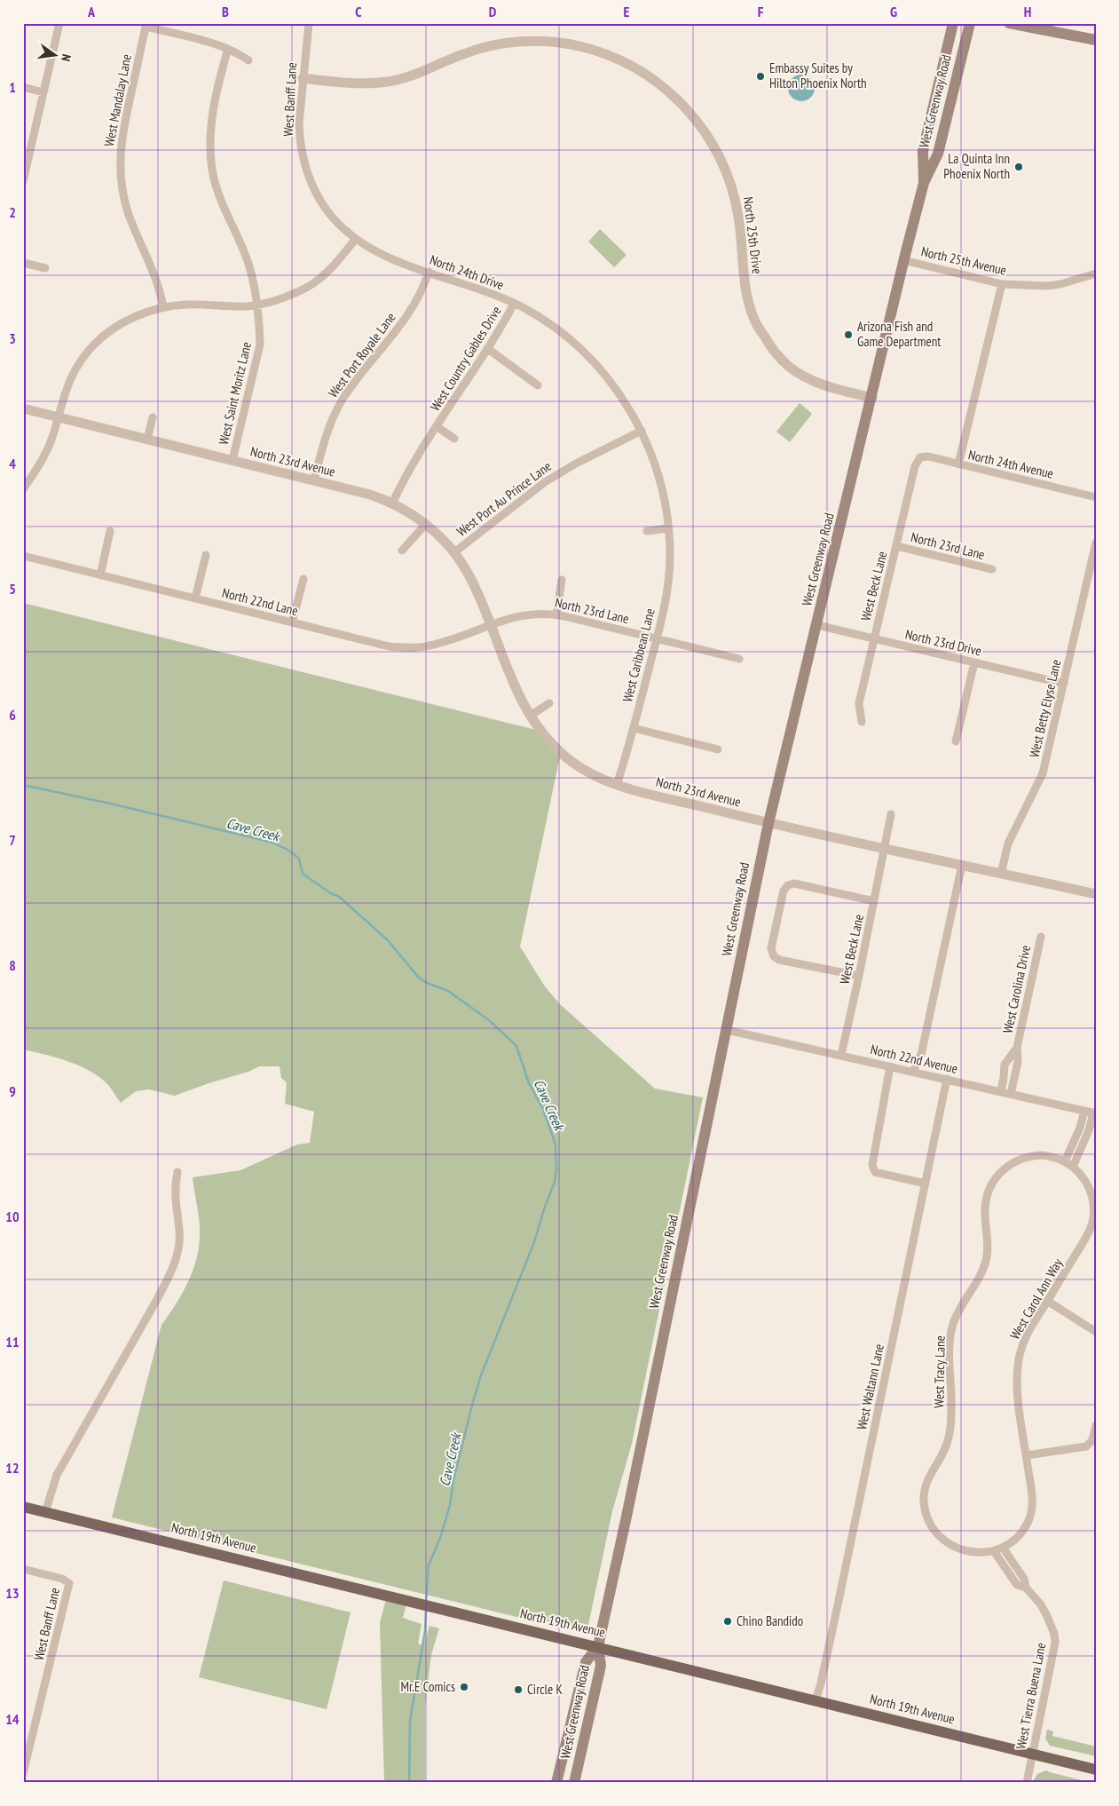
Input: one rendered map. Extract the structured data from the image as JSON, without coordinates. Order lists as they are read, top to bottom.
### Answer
{
  "streets": {
    "main road": ["West Greenway Road", "North 19th Avenue"],
    "street": [
      "West Banff Lane",
      "West Mandalay Lane",
      "North 25th Drive",
      "North 25th Avenue",
      "North 24th Drive",
      "West Port Royale Lane",
      "West Country Gables Drive",
      "West Saint Moritz Lane",
      "North 23rd Avenue",
      "North 24th Avenue",
      "West Port Au Prince Lane",
      "North 23rd Lane",
      "West Beck Lane",
      "North 22nd Lane",
      "North 23rd Drive",
      "West Caribbean Lane",
      "West Betty Elyse Lane",
      "West Carolina Drive",
      "North 22nd Avenue",
      "West Carol Ann Way",
      "West Tracy Lane",
      "West Waltann Lane",
      "West Tierra Buena Lane"
    ]
  },
  "crossings": [
    ["West Banff Lane", "North 25th Drive"],
    ["West Banff Lane", "North 24th Drive"],
    ["West Greenway Road", "North 25th Drive"],
    ["West Greenway Road", "North 25th Avenue"],
    ["West Greenway Road", "North 23rd Avenue"],
    ["West Greenway Road", "North 23rd Drive"],
    ["West Greenway Road", "North 22nd Avenue"],
    ["West Greenway Road", "North 19th Avenue"],
    ["North 24th Drive", "West Port Royale Lane"],
    ["North 24th Drive", "West Country Gables Drive"],
    ["North 24th Drive", "West Port Au Prince Lane"],
    ["North 24th Drive", "West Caribbean Lane"],
    ["West Port Royale Lane", "North 23rd Avenue"],
    ["West Country Gables Drive", "North 23rd Avenue"],
    ["West Saint Moritz Lane", "North 23rd Avenue"],
    ["North 23rd Avenue", "West Port Au Prince Lane"],
    ["North 23rd Avenue", "North 23rd Lane"],
    ["North 23rd Avenue", "West Beck Lane"],
    ["North 23rd Avenue", "North 22nd Lane"],
    ["North 23rd Avenue", "West Caribbean Lane"],
    ["North 23rd Avenue", "West Betty Elyse Lane"],
    ["North 24th Avenue", "West Beck Lane"],
    ["West Port Au Prince Lane", "West Caribbean Lane"],
    ["North 23rd Lane", "West Beck Lane"],
    ["North 23rd Lane", "North 22nd Lane"],
    ["North 23rd Lane", "West Caribbean Lane"],
    ["West Beck Lane", "North 23rd Drive"],
    ["West Beck Lane", "North 22nd Avenue"],
    ["North 23rd Drive", "West Betty Elyse Lane"],
    ["West Carolina Drive", "North 22nd Avenue"],
    ["North 22nd Avenue", "West Waltann Lane"],
    ["West Carol Ann Way", "West Tracy Lane"],
    ["West Waltann Lane", "North 19th Avenue"],
    ["North 19th Avenue", "West Tierra Buena Lane"]
  ],
  "water": ["Cave Creek"],
  "places": [
    "Embassy Suites by Hilton Phoenix North",
    "La Quinta Inn Phoenix North",
    "Arizona Fish and Game Department",
    "Chino Bandido",
    "Mr.E Comics",
    "Circle K"
  ],
  "north": "right",
  "grid": {
    "columns": [
      "A",
      "B",
      "C",
      "D",
      "E",
      "F",
      "G",
      "H"
    ],
    "rows": [
      "1",
      "2",
      "3",
      "4",
      "5",
      "6",
      "7",
      "8",
      "9",
      "10",
      "11",
      "12",
      "13",
      "14"
    ]
  }
}
